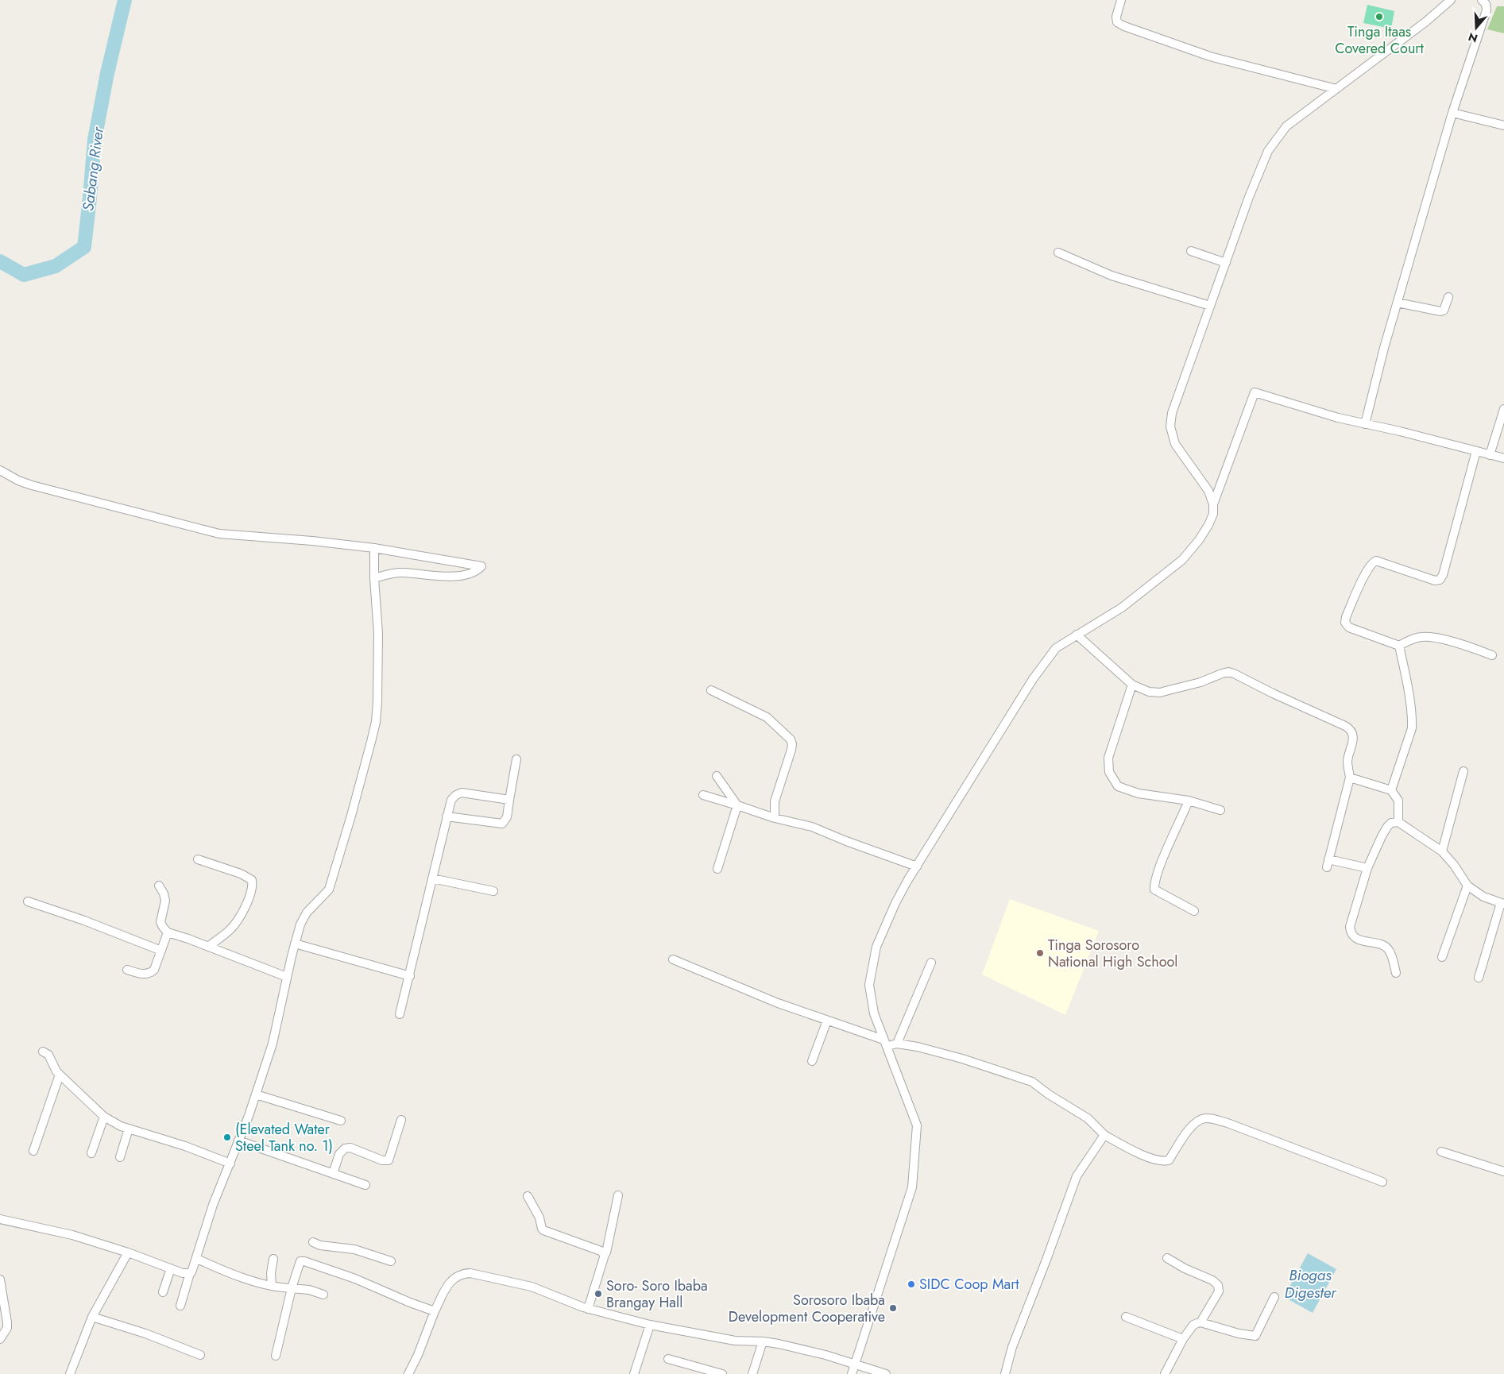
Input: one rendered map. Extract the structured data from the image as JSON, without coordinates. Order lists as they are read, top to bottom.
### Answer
{
  "water": ["Sabang River", "Biogas Digester"],
  "places": [
    "Tinga Itaas Covered Court",
    "Tinga Sorosoro National High School",
    "(Elevated Water Steel Tank no. 1)",
    "SIDC Coop Mart",
    "Soro- Soro Ibaba Brangay Hall",
    "Sorosoro Ibaba Development Cooperative"
  ],
  "north": "bottom"
}
